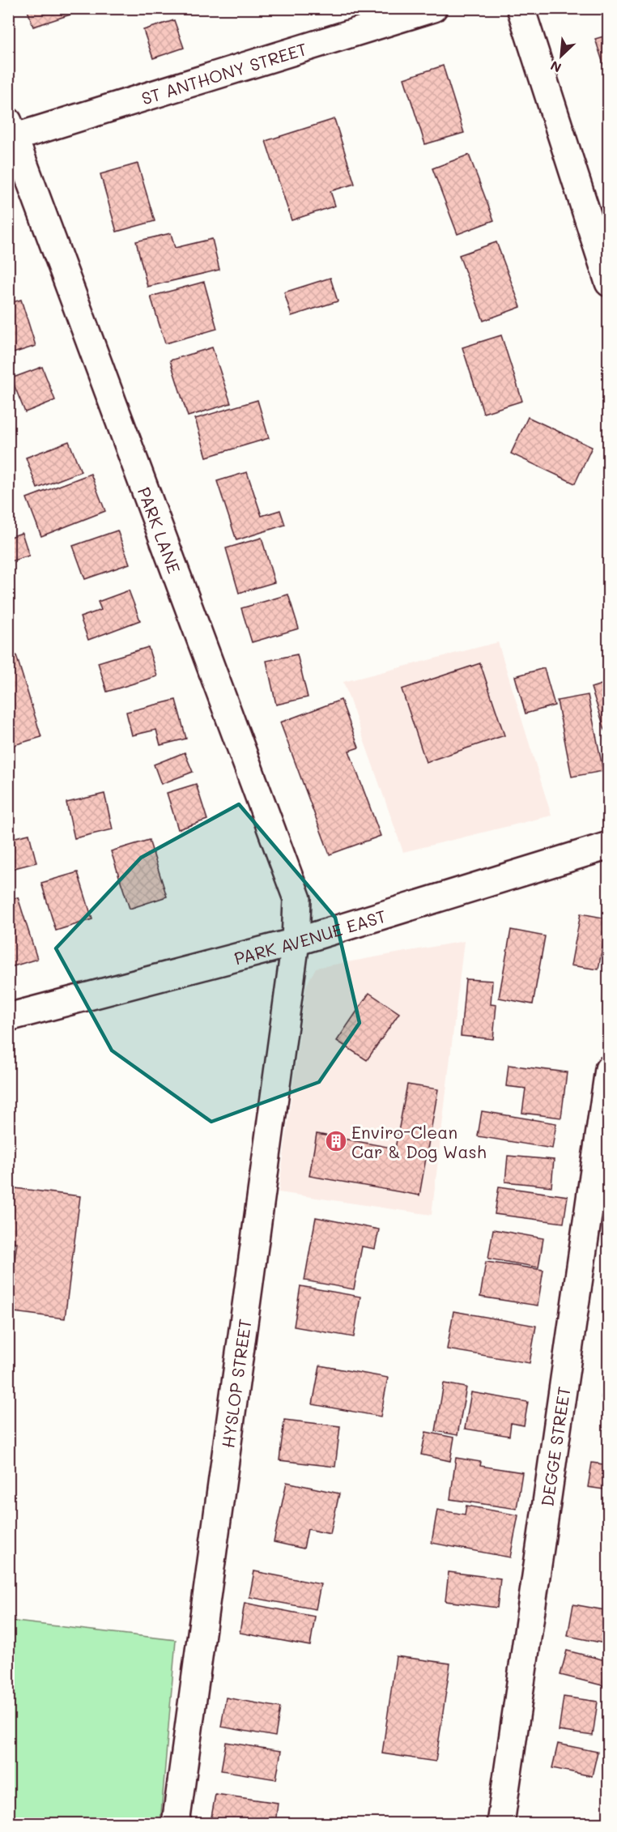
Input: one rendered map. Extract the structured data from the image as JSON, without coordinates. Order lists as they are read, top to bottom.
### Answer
{
  "streets": {
    "street": [
      "ST ANTHONY STREET",
      "PARK LANE",
      "PARK AVENUE EAST",
      "HYSLOP STREET",
      "DEGGE STREET"
    ]
  },
  "crossings": [
    ["ST ANTHONY STREET", "PARK LANE"],
    ["PARK LANE", "PARK AVENUE EAST"],
    ["PARK LANE", "HYSLOP STREET"],
    ["PARK AVENUE EAST", "HYSLOP STREET"]
  ],
  "places": {
    "building": ["Enviro-Clean Car & Dog Wash"]
  },
  "north": "bottom left"
}
